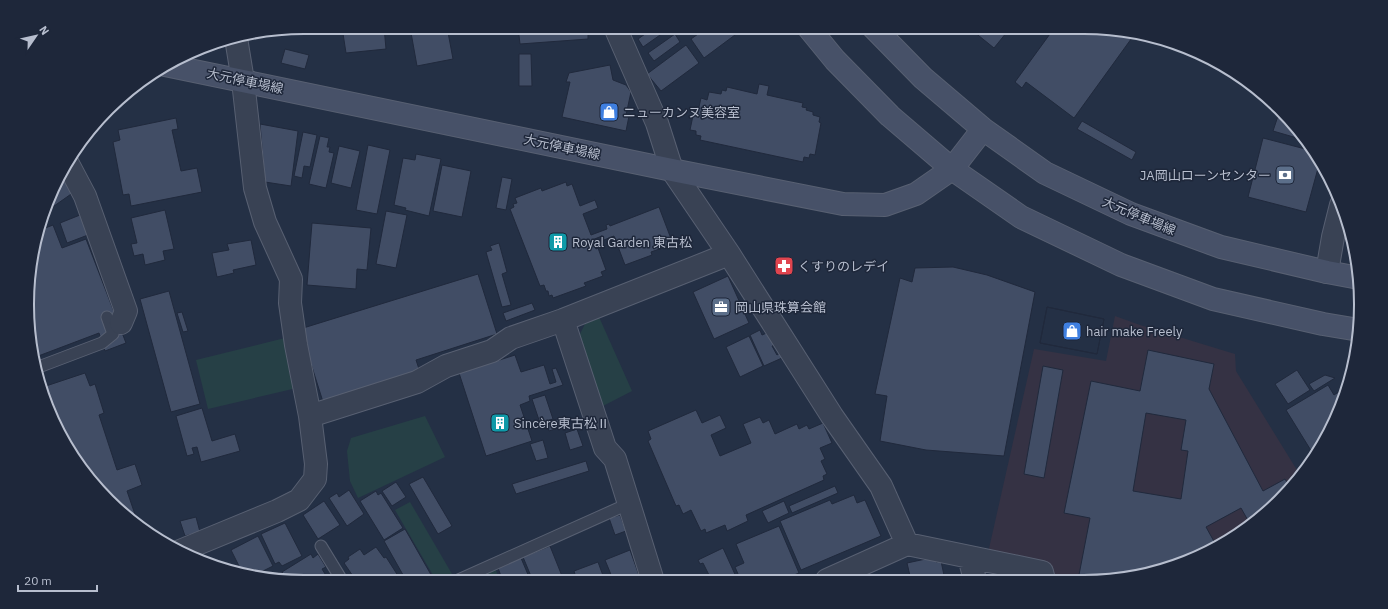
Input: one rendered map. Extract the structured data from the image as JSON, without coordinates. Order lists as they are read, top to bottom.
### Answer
{
  "streets": {
    "main road": ["大元停車場線"]
  },
  "places": {
    "shop": ["ニューカンヌ美容室", "hair make Freely"],
    "bank": ["JA岡山ローンセンター"],
    "building": ["Royal Garden 東古松", "Sincère東古松Ⅱ"],
    "pharmacy": ["くすりのレデイ"],
    "office": ["岡山県珠算会館"]
  },
  "scale_bar": "20 m",
  "north": "top right"
}
